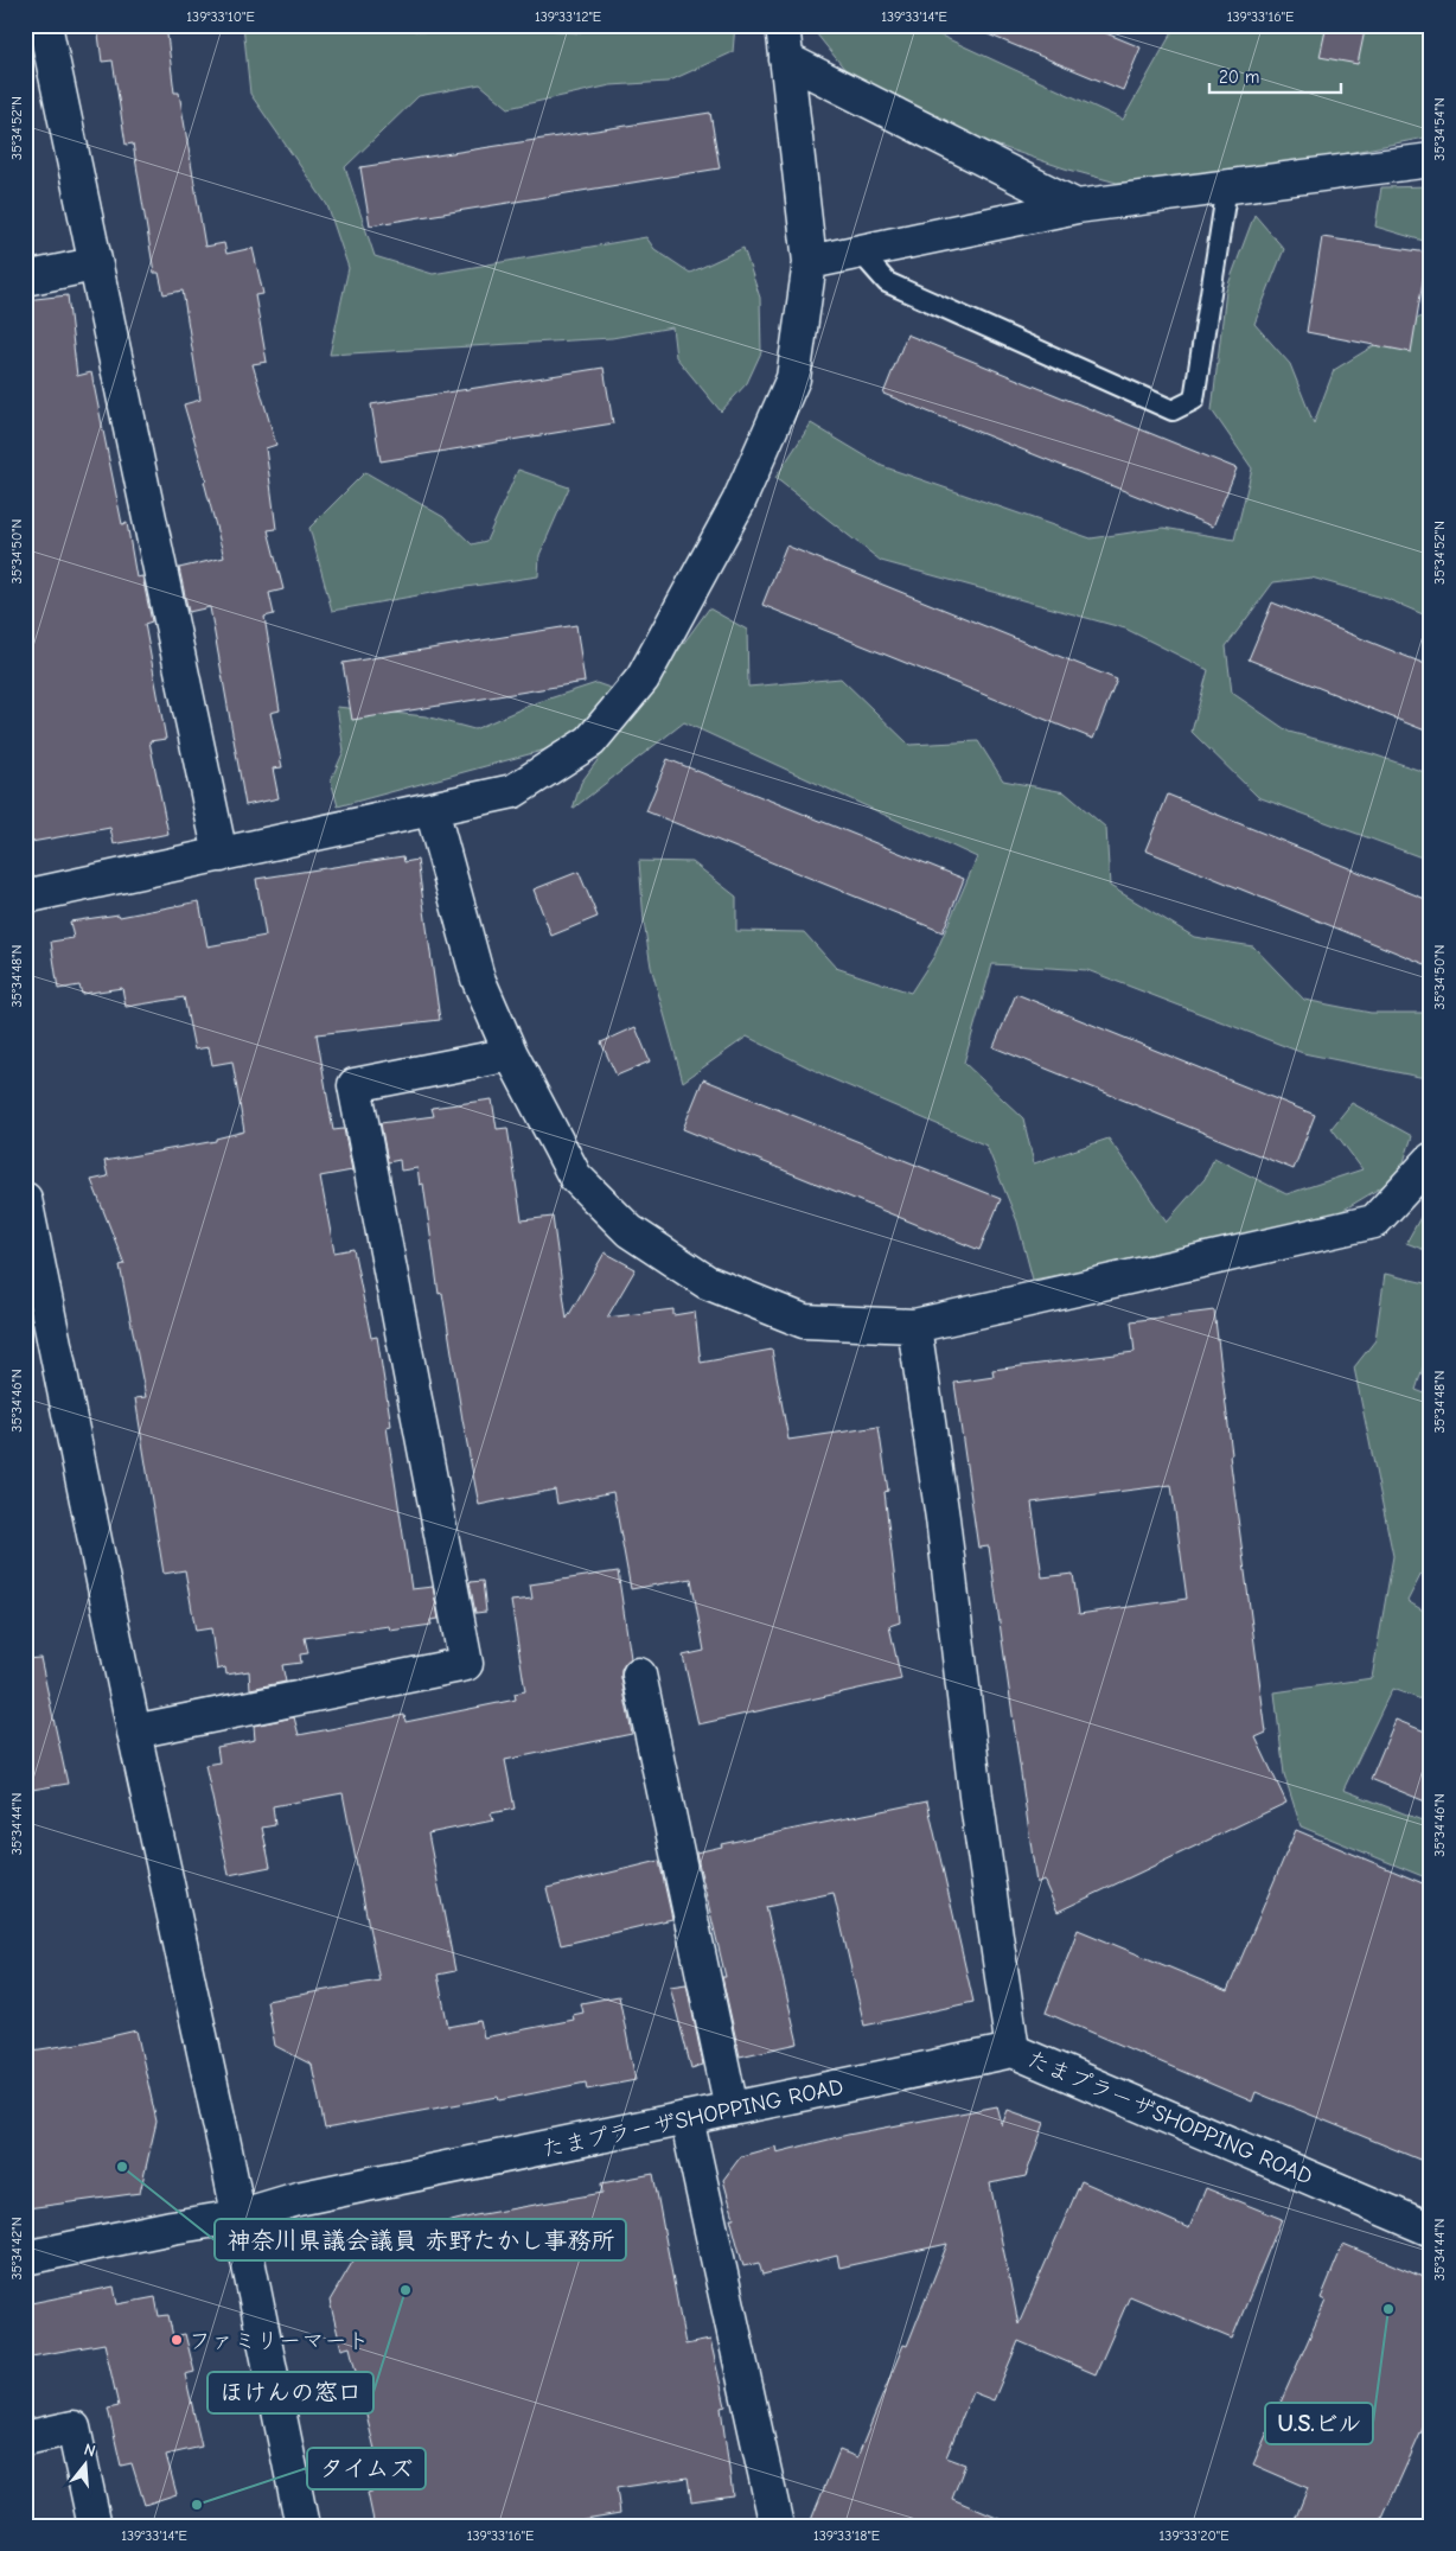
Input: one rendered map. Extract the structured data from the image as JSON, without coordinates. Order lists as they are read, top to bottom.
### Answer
{
  "streets": {
    "street": ["たまプラーザSHOPPING ROAD"]
  },
  "places": [
    "神奈川県議会議員 赤野たかし事務所",
    "ほけんの窓口",
    "U.S.ビル",
    "ファミリーマート",
    "タイムズ"
  ],
  "scale_bar": "20 m",
  "north": "top",
  "coordinates": [
    "139°33'10\"E",
    "139°33'12\"E",
    "139°33'14\"E",
    "139°33'16\"E",
    "35°34'52\"N",
    "35°34'54\"N",
    "35°34'50\"N",
    "35°34'48\"N",
    "35°34'46\"N",
    "35°34'44\"N",
    "35°34'42\"N",
    "139°33'18\"E",
    "139°33'20\"E"
  ]
}
